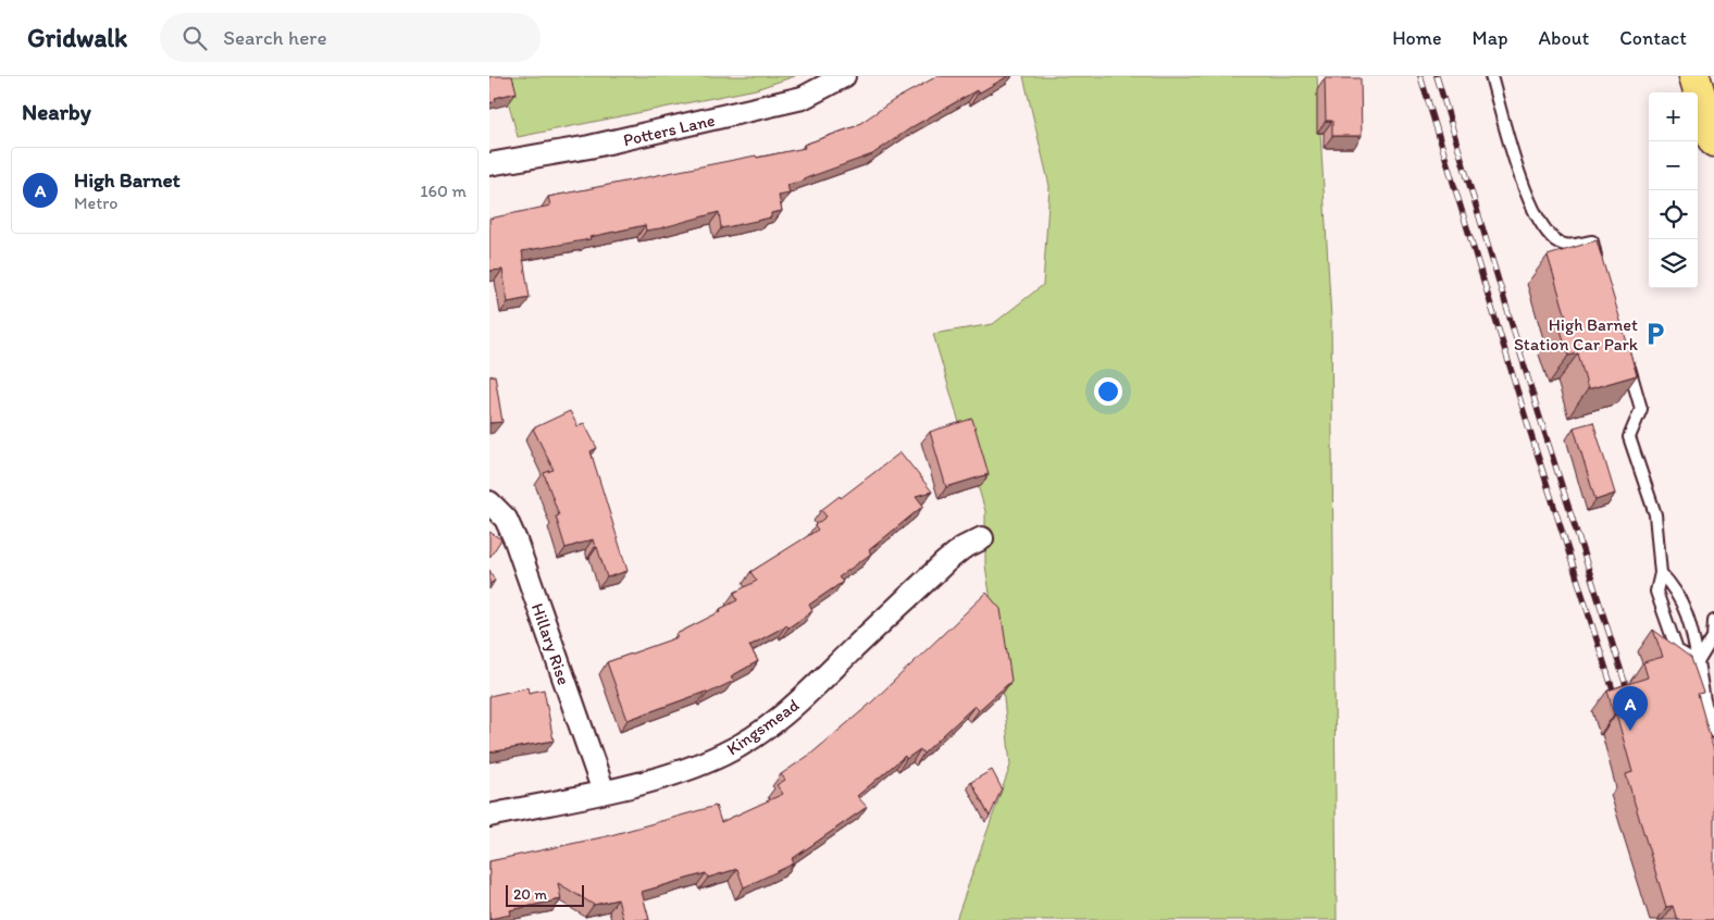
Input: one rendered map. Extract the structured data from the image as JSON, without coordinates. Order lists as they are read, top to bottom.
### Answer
{
  "streets": {
    "street": ["Potters Lane", "Hillary Rise", "Kingsmead"]
  },
  "crossings": [
    ["Hillary Rise", "Kingsmead"]
  ],
  "places": {
    "parking": ["High Barnet Station Car Park"]
  },
  "scale_bar": "20 m",
  "page": {
    "header": "Gridwalk",
    "search": "Search here",
    "nav": [
      "Home",
      "Map",
      "About",
      "Contact"
    ],
    "heading": "Nearby",
    "map_buttons": ["+", "−"],
    "list": [
      {
        "mark": "A",
        "name": "High Barnet",
        "note": "Metro",
        "value": "160 m"
      }
    ],
    "pins": "A",
    "scale": "20 m"
  }
}
